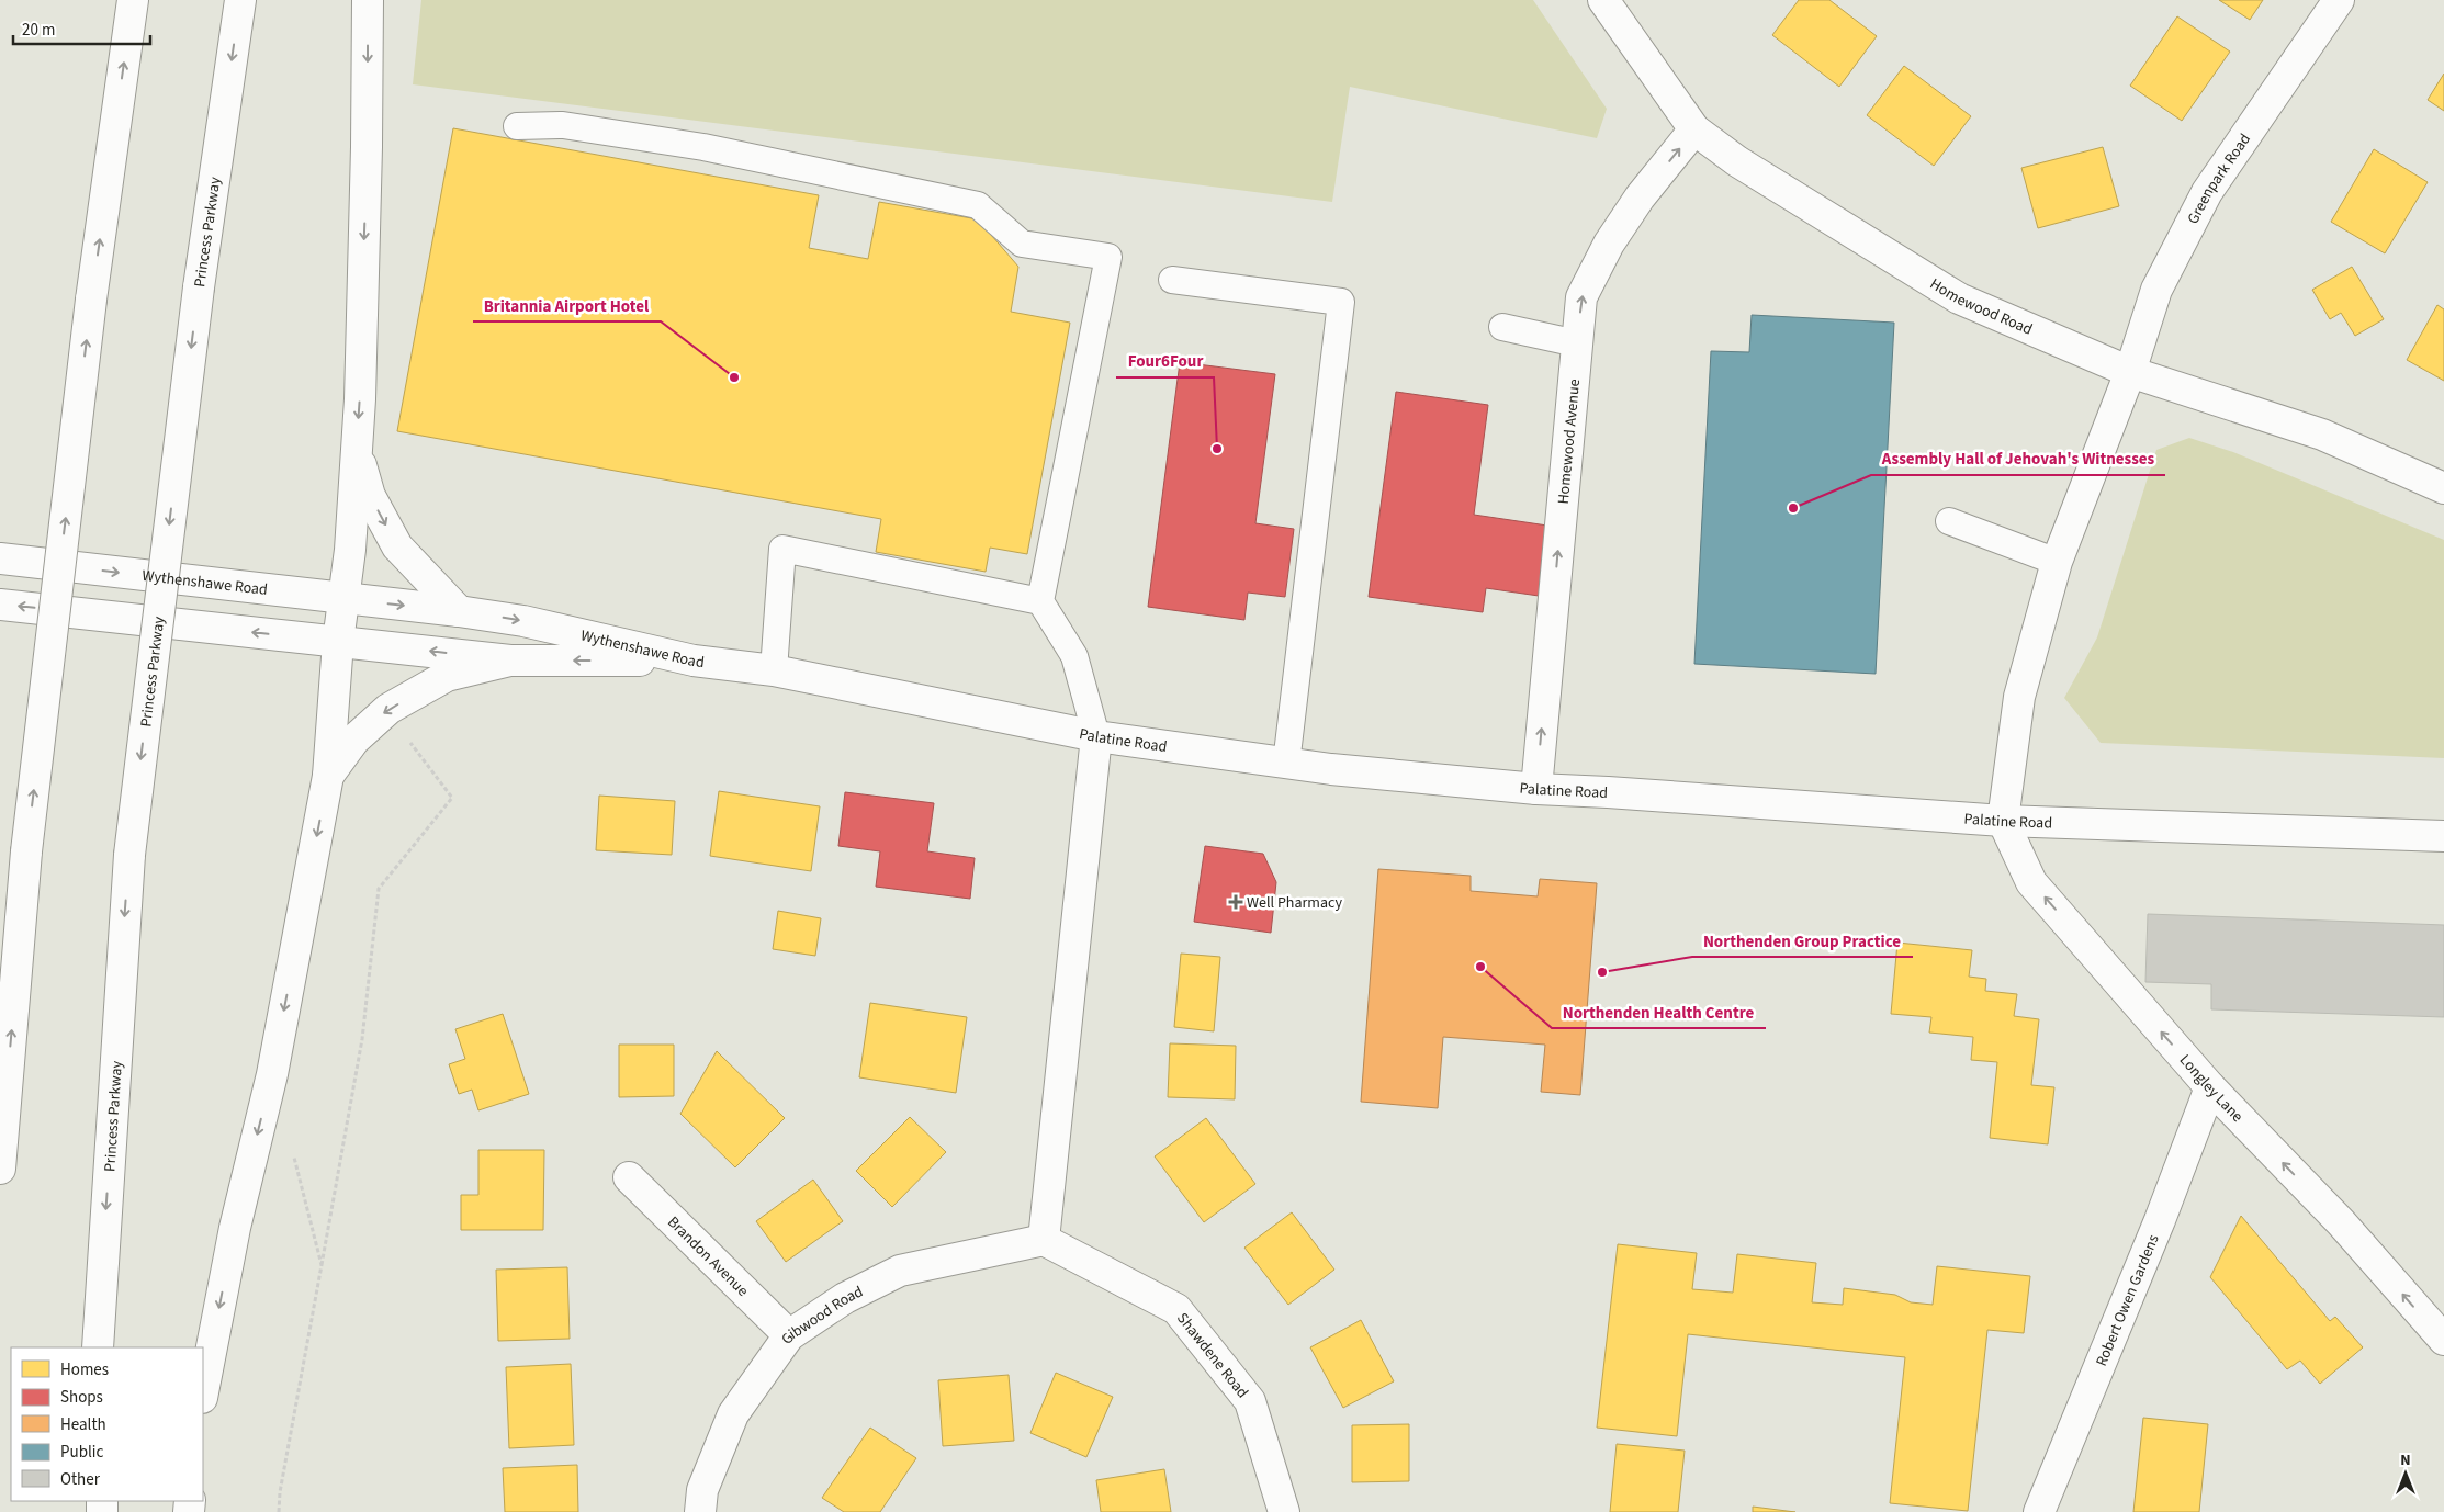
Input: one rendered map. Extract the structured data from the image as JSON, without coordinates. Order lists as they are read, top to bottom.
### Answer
{
  "streets": {
    "main road": [
      "Greenpark Road",
      "Princess Parkway",
      "Homewood Road",
      "Homewood Avenue",
      "Wythenshawe Road",
      "Palatine Road",
      "Longley Lane",
      "Brandon Avenue",
      "Robert Owen Gardens",
      "Gibwood Road",
      "Shawdene Road"
    ]
  },
  "crossings": [
    ["Greenpark Road", "Homewood Road"],
    ["Greenpark Road", "Palatine Road"],
    ["Greenpark Road", "Longley Lane"],
    ["Homewood Road", "Homewood Avenue"],
    ["Homewood Avenue", "Palatine Road"],
    ["Wythenshawe Road", "Palatine Road"],
    ["Palatine Road", "Longley Lane"],
    ["Longley Lane", "Robert Owen Gardens"],
    ["Brandon Avenue", "Gibwood Road"],
    ["Gibwood Road", "Shawdene Road"]
  ],
  "one_way": ["Homewood Avenue", "Longley Lane"],
  "places": {
    "other": [
      "Britannia Airport Hotel",
      "Four6Four",
      "Assembly Hall of Jehovah's Witnesses",
      "Northenden Health Centre",
      "Northenden Group Practice"
    ],
    "health": ["Well Pharmacy"]
  },
  "legend": [
    "Homes",
    "Shops",
    "Health",
    "Public",
    "Other"
  ],
  "scale_bar": "20 m",
  "north": "top"
}
